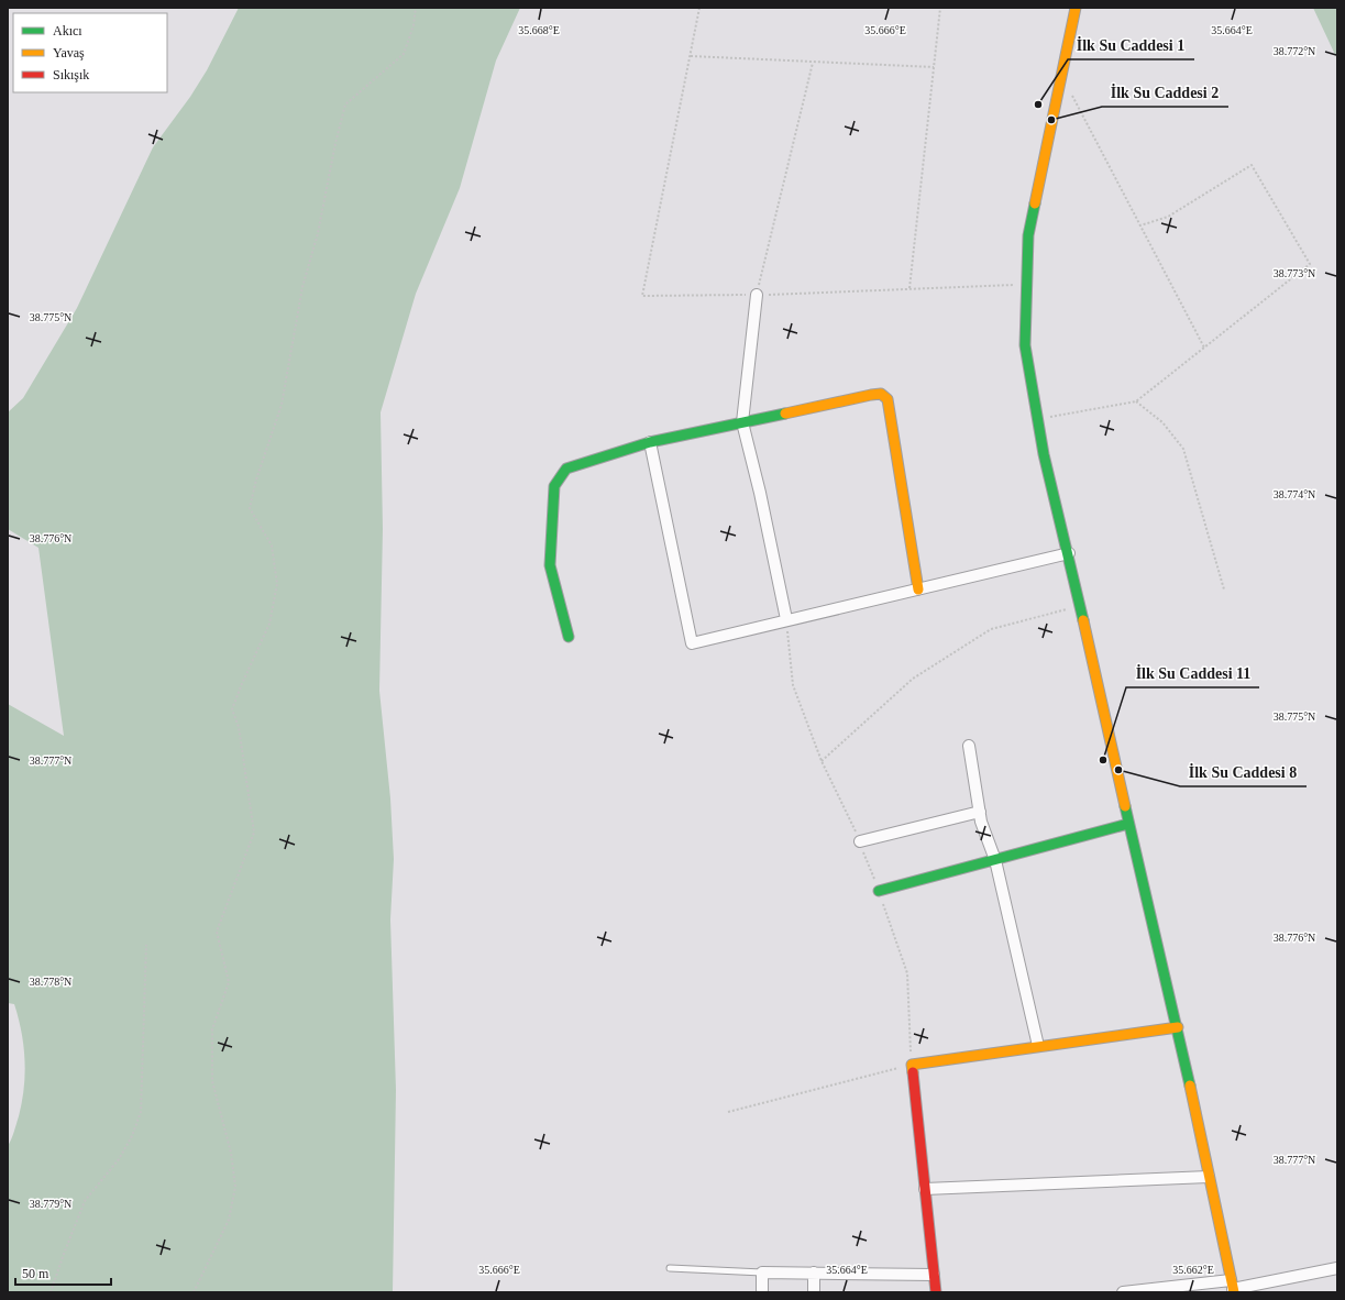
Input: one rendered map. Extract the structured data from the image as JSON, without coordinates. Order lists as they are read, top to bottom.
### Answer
{
  "places": [
    "İlk Su Caddesi 1",
    "İlk Su Caddesi 2",
    "İlk Su Caddesi 11",
    "İlk Su Caddesi 8"
  ],
  "legend": ["Akıcı", "Yavaş", "Sıkışık"],
  "scale_bar": "50 m",
  "coordinates": [
    "35.668°E",
    "35.666°E",
    "35.664°E",
    "38.772°N",
    "38.773°N",
    "38.775°N",
    "38.774°N",
    "38.776°N",
    "38.777°N",
    "38.778°N",
    "38.779°N",
    "35.662°E"
  ]
}
